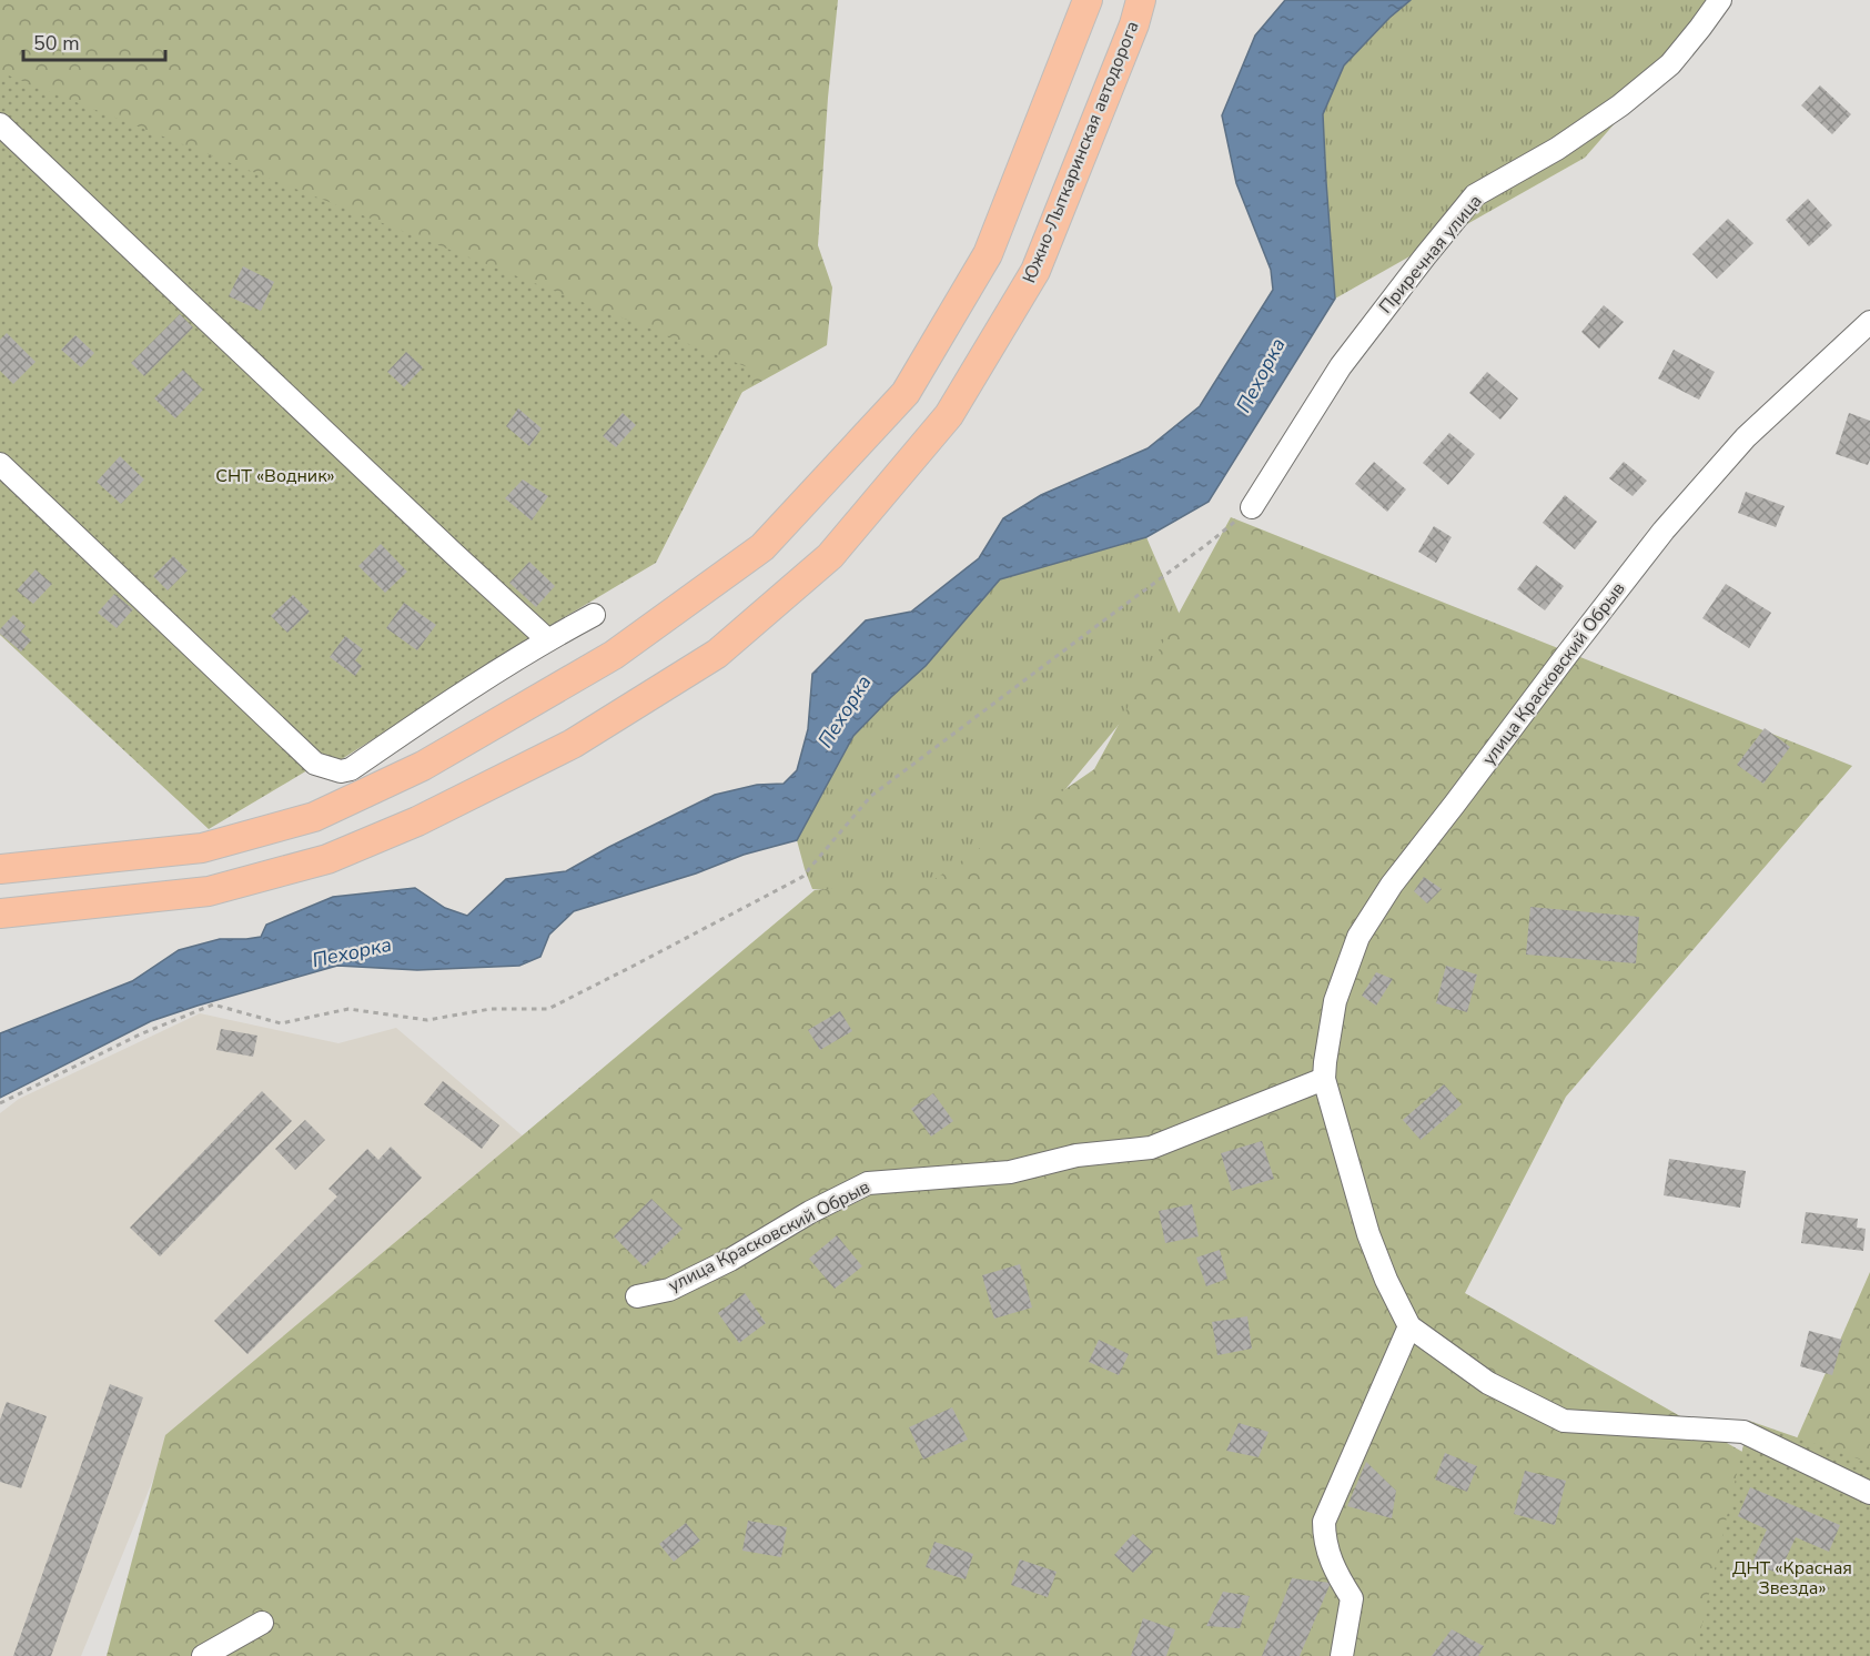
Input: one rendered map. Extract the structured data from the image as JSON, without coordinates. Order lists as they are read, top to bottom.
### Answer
{
  "streets": {
    "main road": ["Южно-Лыткаринская автодорога"],
    "street": ["Приречная улица", "улица Красковский Обрыв"]
  },
  "water": ["Пехорка"],
  "parks": ["СНТ «Водник»", "ДНТ «Красная Звезда»"],
  "scale_bar": "50 m"
}
